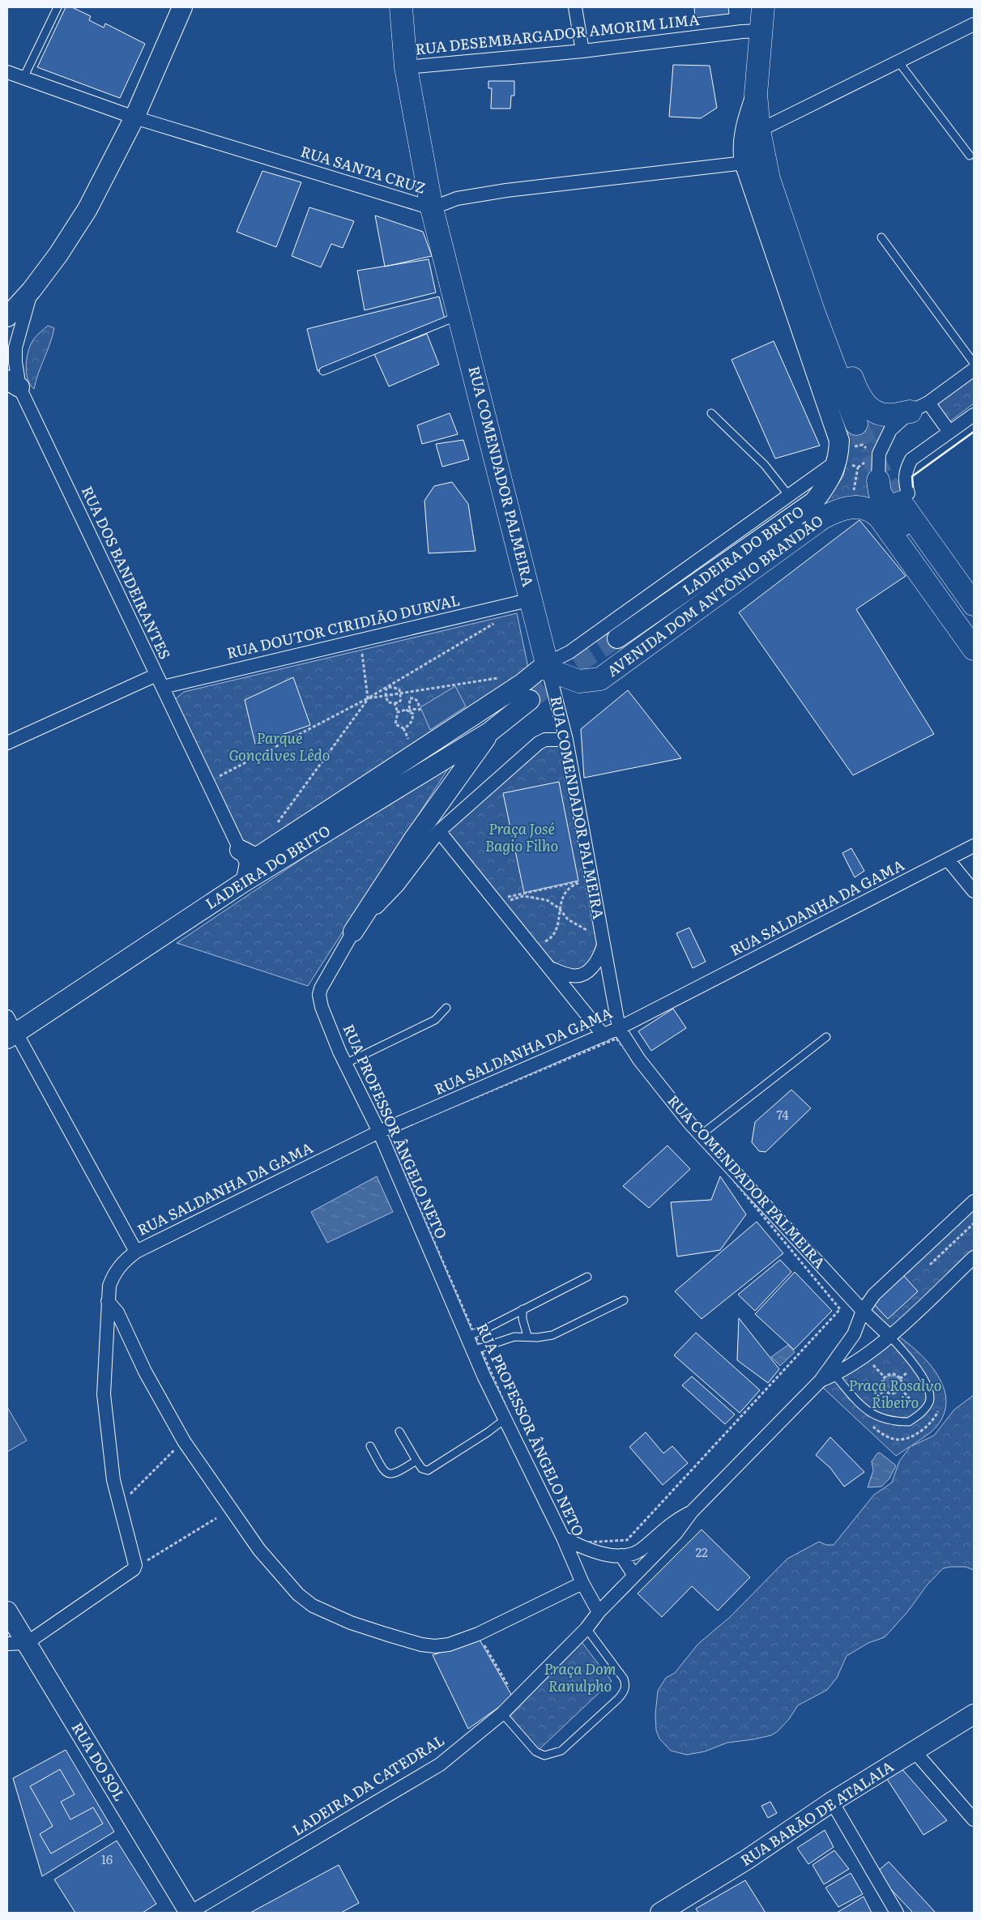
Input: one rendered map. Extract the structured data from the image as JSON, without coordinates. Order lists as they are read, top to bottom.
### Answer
{
  "streets": {
    "highway": ["RUA COMENDADOR PALMEIRA", "AVENIDA DOM ANTÔNIO BRANDÃO"],
    "main road": ["LADEIRA DO BRITO", "RUA DO SOL", "RUA BARÃO DE ATALAIA"],
    "street": [
      "RUA DESEMBARGADOR AMORIM LIMA",
      "RUA SANTA CRUZ",
      "RUA DOS BANDEIRANTES",
      "RUA DOUTOR CIRIDIÃO DURVAL",
      "RUA SALDANHA DA GAMA",
      "RUA PROFESSOR ÂNGELO NETO",
      "LADEIRA DA CATEDRAL"
    ]
  },
  "crossings": [
    ["RUA DESEMBARGADOR AMORIM LIMA", "RUA COMENDADOR PALMEIRA"],
    ["RUA SANTA CRUZ", "RUA COMENDADOR PALMEIRA"],
    ["RUA COMENDADOR PALMEIRA", "LADEIRA DO BRITO"],
    ["RUA COMENDADOR PALMEIRA", "AVENIDA DOM ANTÔNIO BRANDÃO"],
    ["RUA COMENDADOR PALMEIRA", "RUA DOUTOR CIRIDIÃO DURVAL"],
    ["RUA COMENDADOR PALMEIRA", "RUA SALDANHA DA GAMA"],
    ["RUA COMENDADOR PALMEIRA", "RUA PROFESSOR ÂNGELO NETO"],
    ["LADEIRA DO BRITO", "RUA DOS BANDEIRANTES"],
    ["LADEIRA DO BRITO", "AVENIDA DOM ANTÔNIO BRANDÃO"],
    ["RUA DOS BANDEIRANTES", "RUA DOUTOR CIRIDIÃO DURVAL"],
    ["RUA SALDANHA DA GAMA", "RUA PROFESSOR ÂNGELO NETO"],
    ["RUA PROFESSOR ÂNGELO NETO", "LADEIRA DA CATEDRAL"],
    ["RUA DO SOL", "LADEIRA DA CATEDRAL"]
  ],
  "parks": [
    "Parque Gonçalves Lêdo",
    "Praça José Bagio Filho",
    "Praça Rosalvo Ribeiro",
    "Praça Dom Ranulpho"
  ],
  "house_numbers": ["74", "22", "16"]
}
